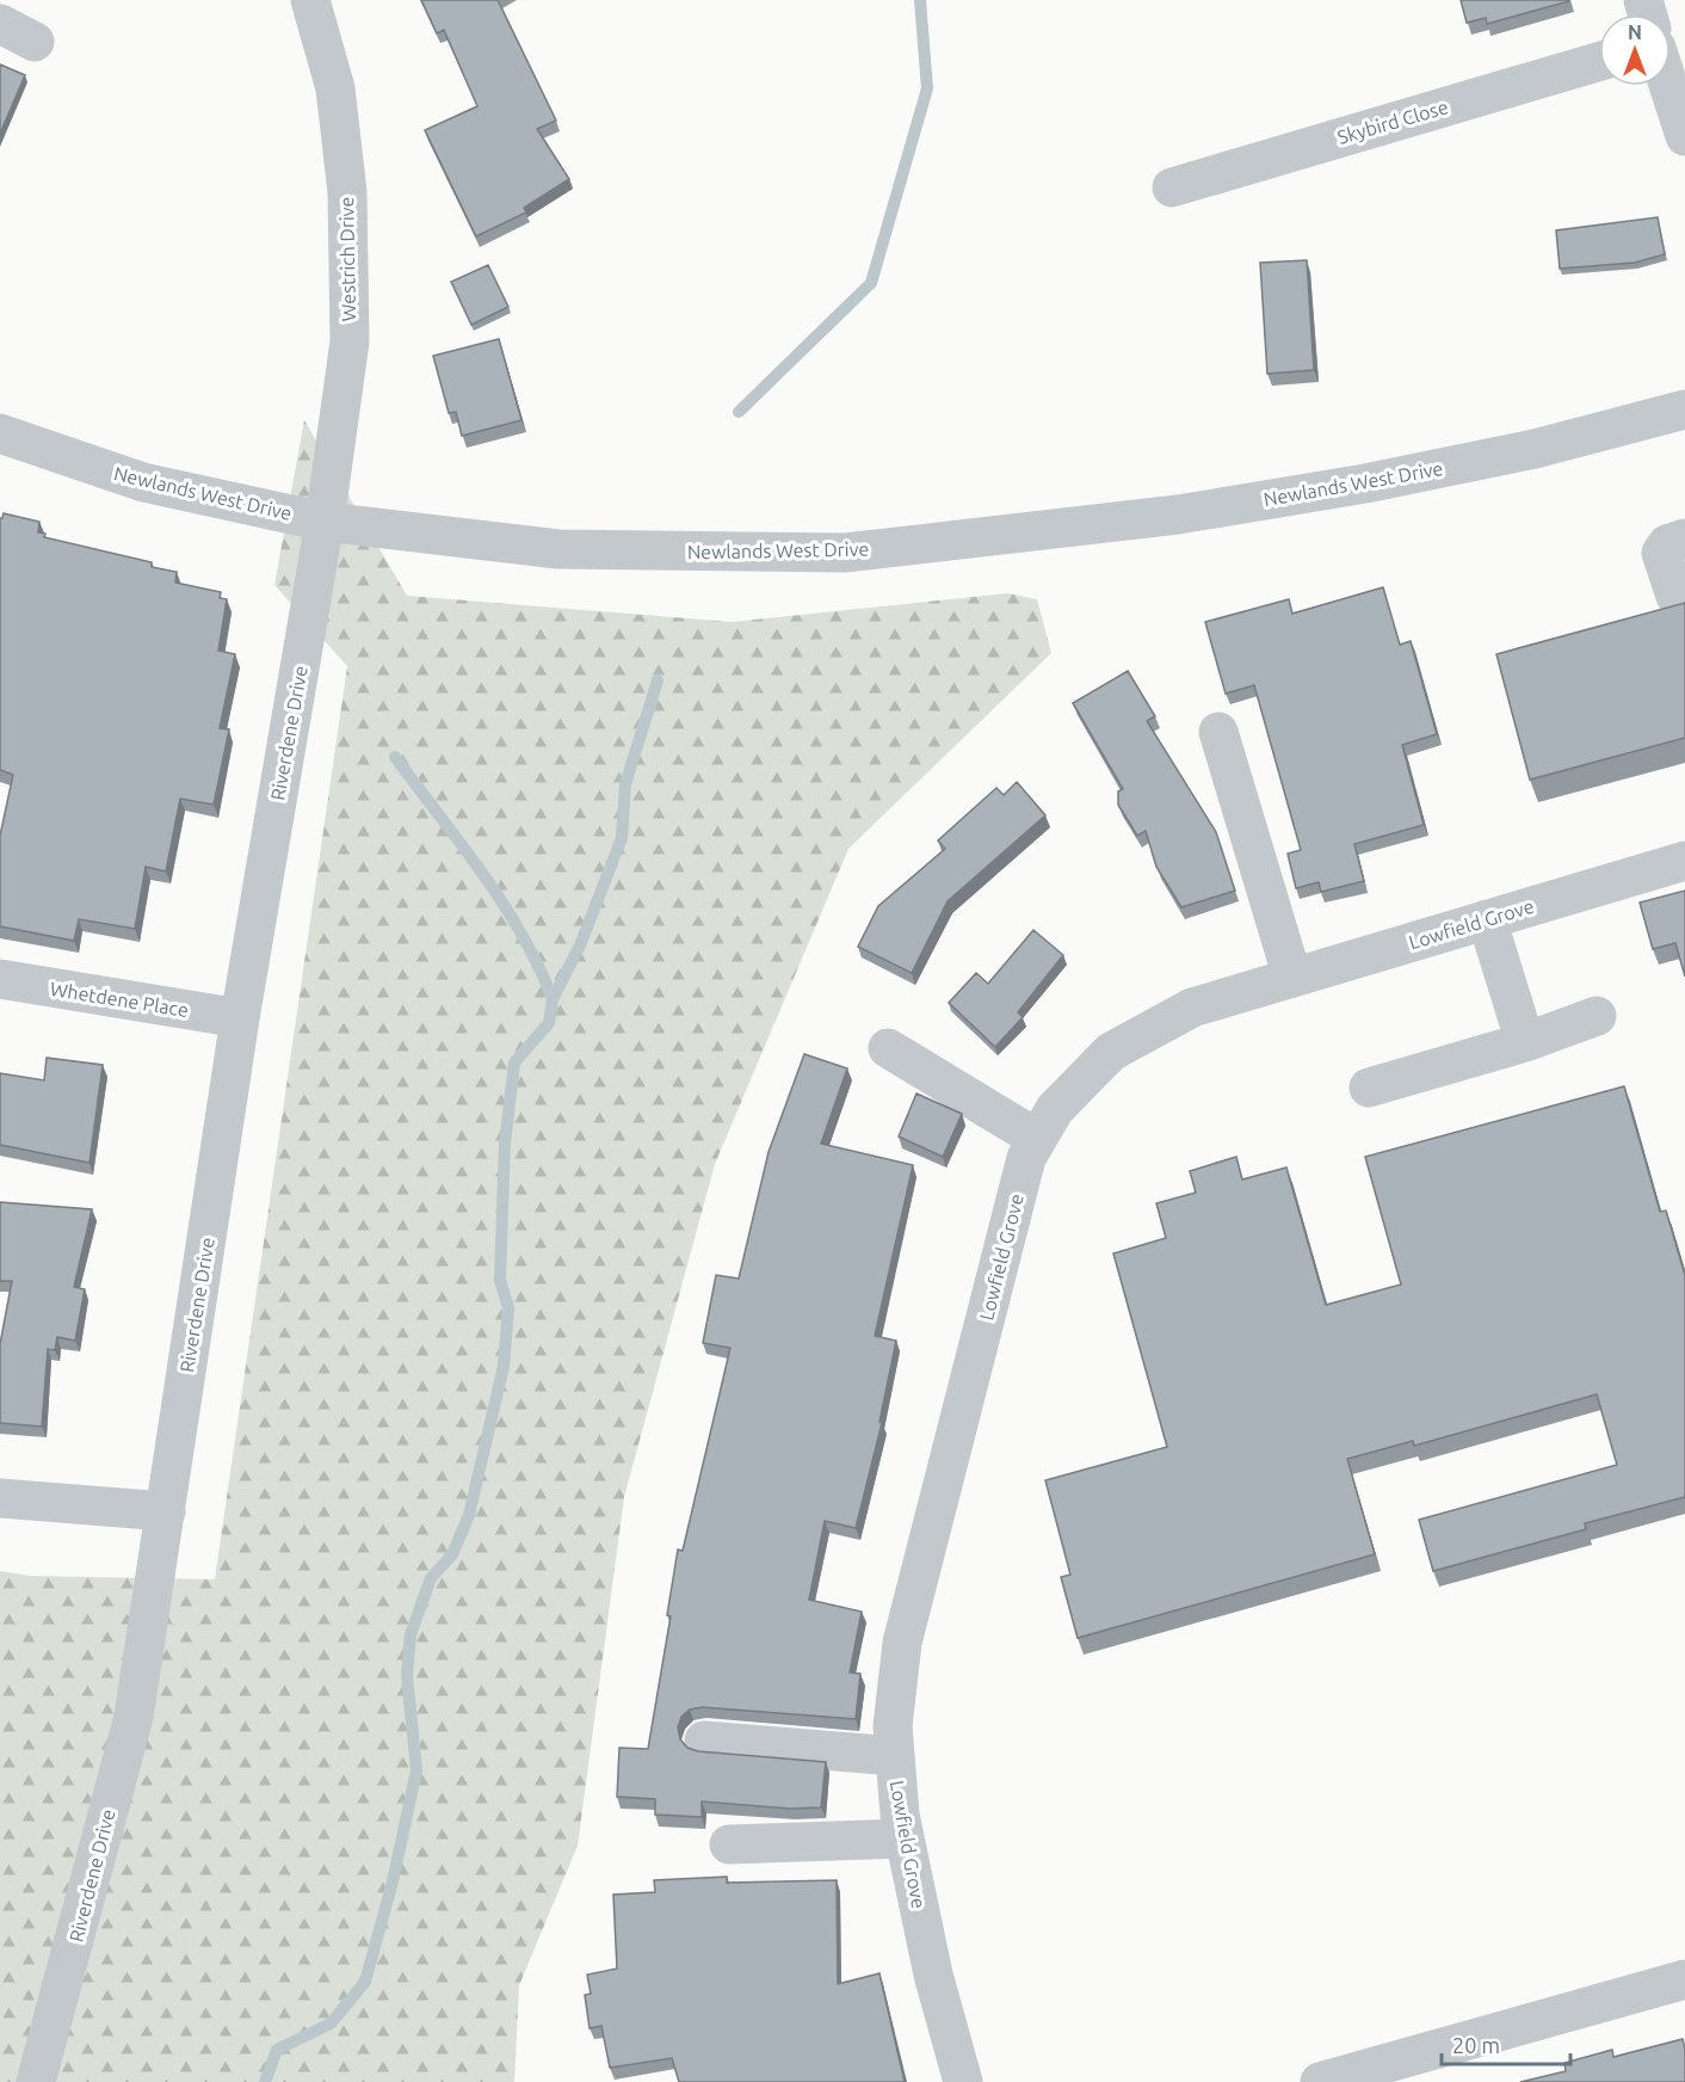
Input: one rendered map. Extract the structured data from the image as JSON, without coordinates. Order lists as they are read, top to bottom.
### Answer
{
  "streets": {
    "street": [
      "Skybird Close",
      "Westrich Drive",
      "Newlands West Drive",
      "Riverdene Drive",
      "Lowfield Grove",
      "Whetdene Place"
    ]
  },
  "crossings": [
    ["Westrich Drive", "Newlands West Drive"],
    ["Westrich Drive", "Riverdene Drive"],
    ["Newlands West Drive", "Riverdene Drive"],
    ["Riverdene Drive", "Whetdene Place"]
  ],
  "scale_bar": "20 m",
  "north": "top"
}
